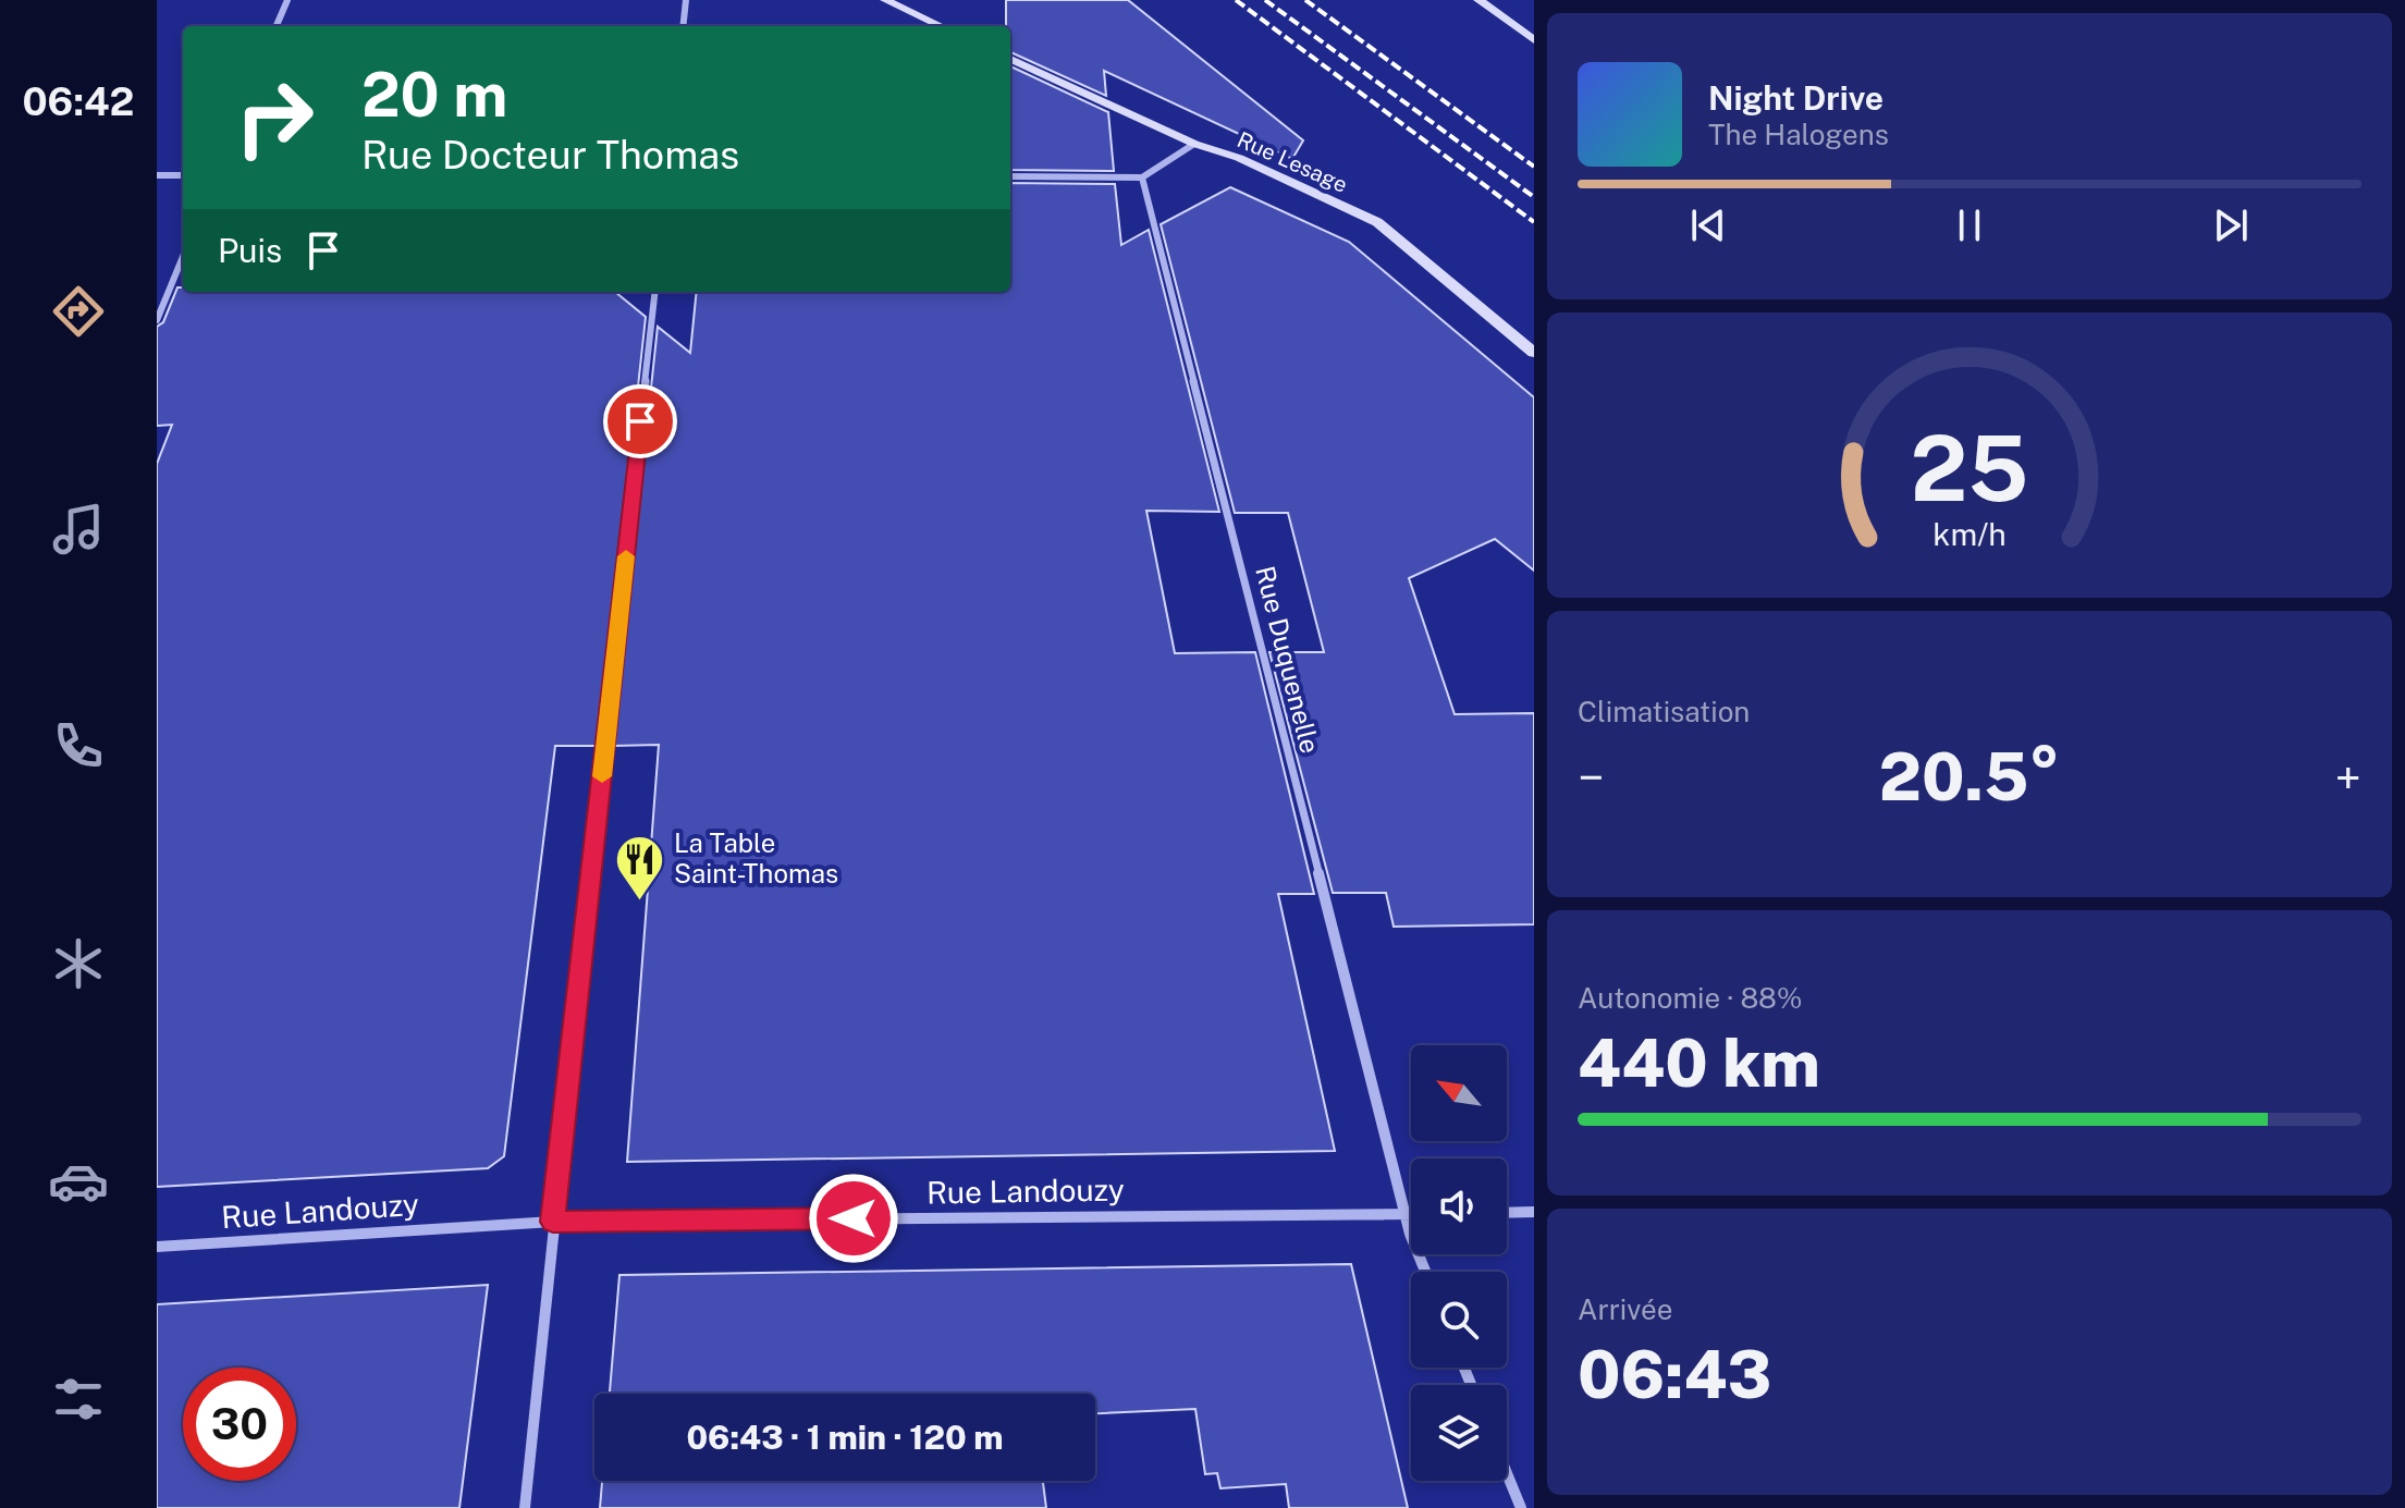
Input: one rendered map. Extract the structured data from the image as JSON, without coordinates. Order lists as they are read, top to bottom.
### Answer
{
  "streets": {
    "street": ["Rue Lesage", "Rue Duquenelle", "Rue Landouzy"]
  },
  "crossings": [
    ["Rue Duquenelle", "Rue Landouzy"]
  ],
  "places": {
    "restaurant": ["La Table Saint-Thomas"]
  },
  "north": "top left",
  "page": {
    "tabs": "06:42",
    "turn": ["20 m", "Rue Docteur Thomas"],
    "song": ["Night Drive", "The Halogens"],
    "then": "Puis",
    "tile": [
      "Climatisation",
      ["Autonomie · 88%", "440 km"],
      ["Arrivée", "06:43"]
    ],
    "heat": ["−", "20.5°", "+"],
    "limit": "30",
    "trip": "06:43 · 1 min · 120 m",
    "gauge": ["25", "km/h"]
  }
}
